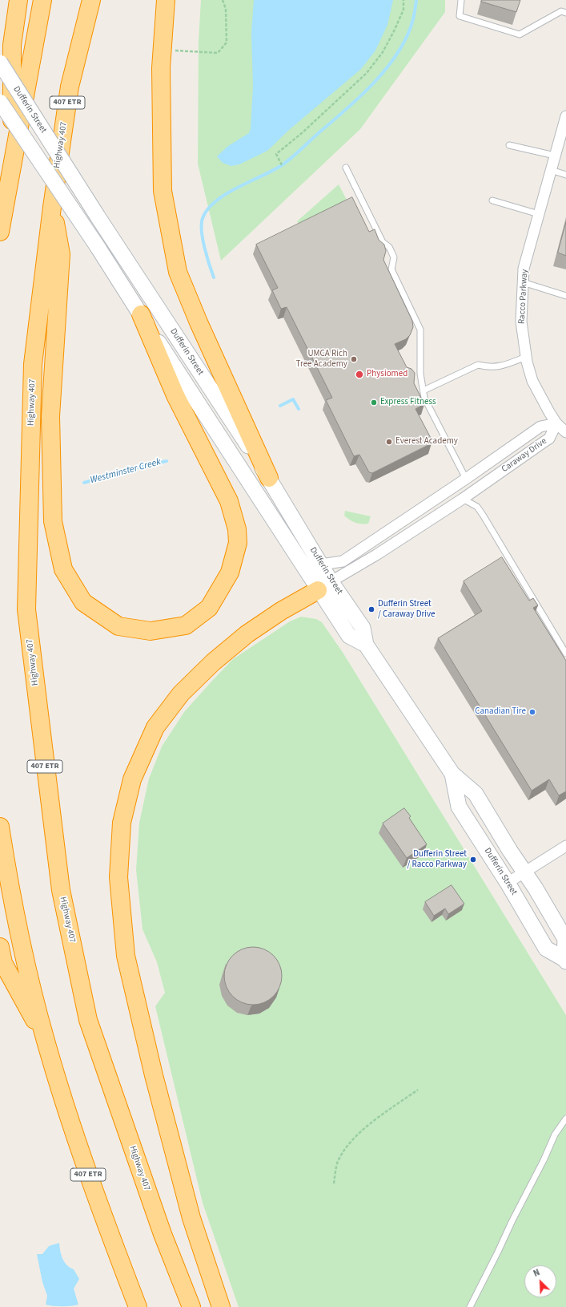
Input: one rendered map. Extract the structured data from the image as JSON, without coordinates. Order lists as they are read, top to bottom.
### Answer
{
  "streets": {
    "highway": ["407 ETR", "Highway 407"],
    "main road": ["Dufferin Street"],
    "street": ["Racco Parkway", "Caraway Drive"]
  },
  "crossings": [
    ["Dufferin Street", "Caraway Drive"],
    ["Racco Parkway", "Caraway Drive"]
  ],
  "water": ["Westminster Creek"],
  "places": [
    "UMCA Rich Tree Academy",
    "Physiomed",
    "Express Fitness",
    "Everest Academy",
    "Dufferin Street / Caraway Drive",
    "Canadian Tire",
    "Dufferin Street / Racco Parkway"
  ],
  "north": "top left"
}
